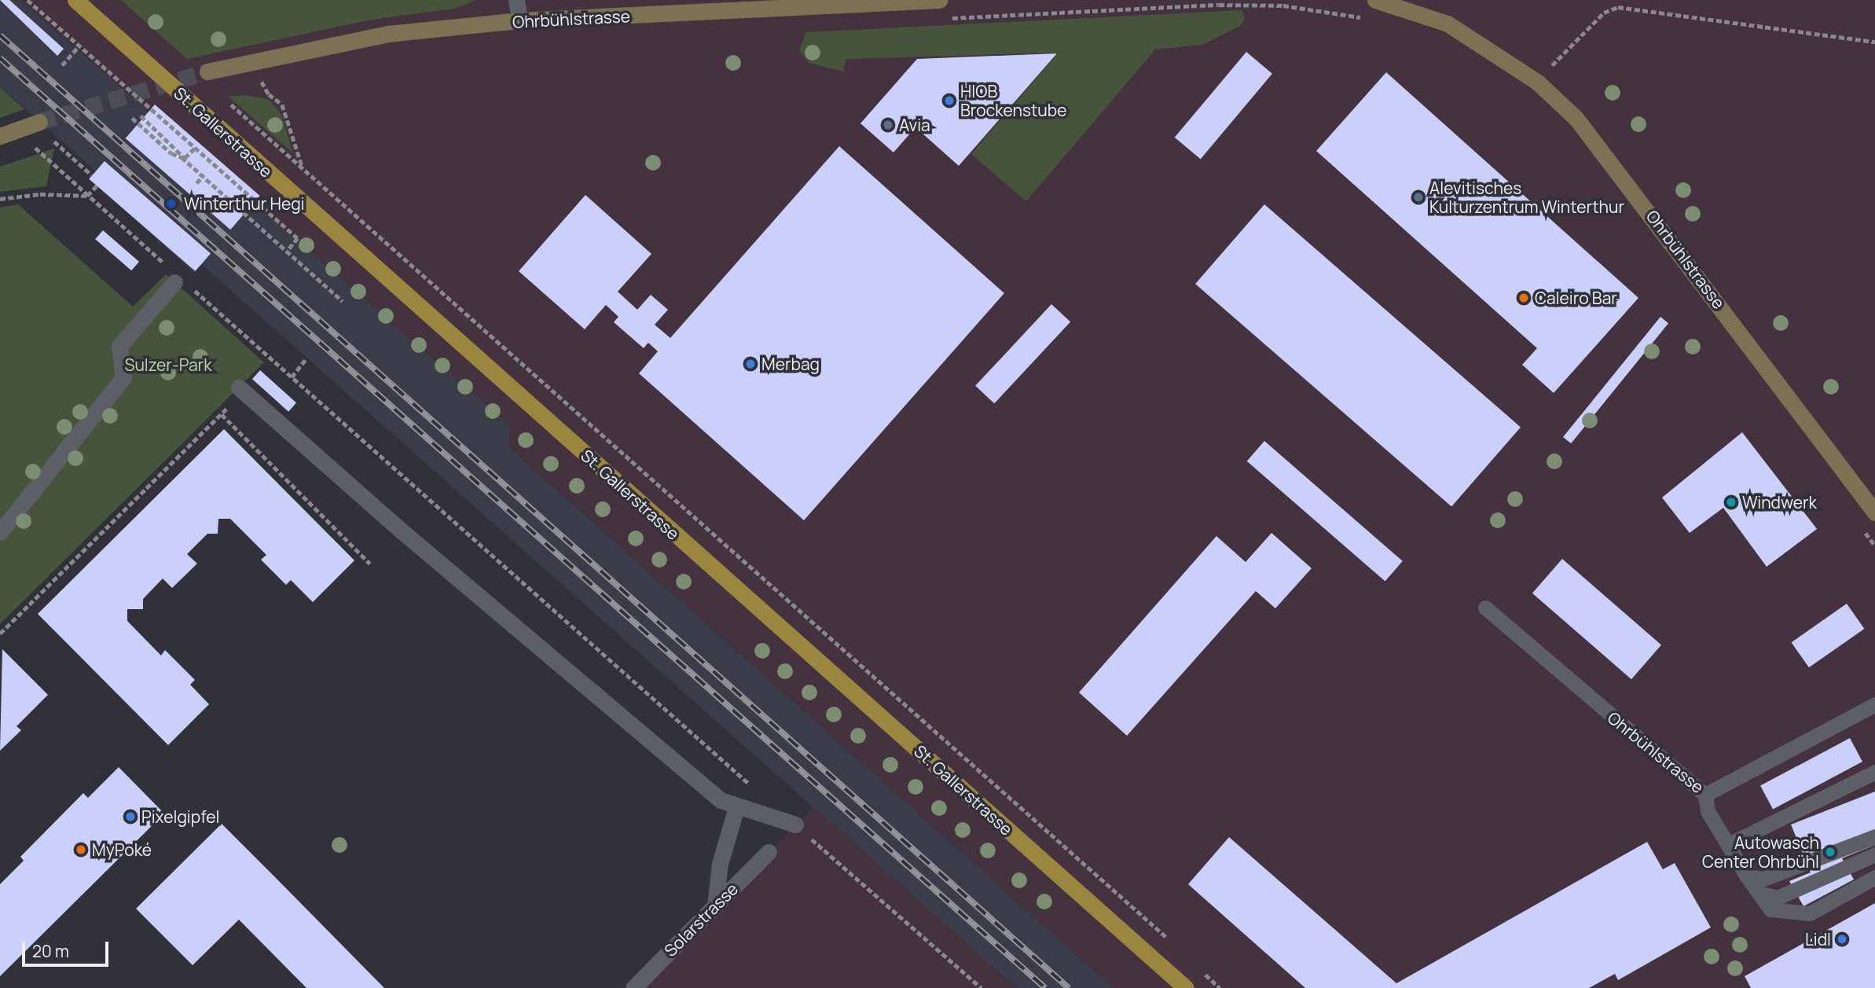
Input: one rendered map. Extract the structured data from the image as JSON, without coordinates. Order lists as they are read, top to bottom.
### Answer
{
  "streets": {
    "main road": ["St. Gallerstrasse"],
    "street": ["Ohrbühlstrasse", "Solarstrasse"]
  },
  "parks": ["Sulzer-Park"],
  "places": [
    "HIOB Brockenstube",
    "Avia",
    "Alevitisches Kulturzentrum Winterthur",
    "Winterthur Hegi",
    "Caleiro Bar",
    "Merbag",
    "Windwerk",
    "Pixelgipfel",
    "MyPoké",
    "Autowasch Center Ohrbühl",
    "Lidl"
  ],
  "scale_bar": "20 m"
}
